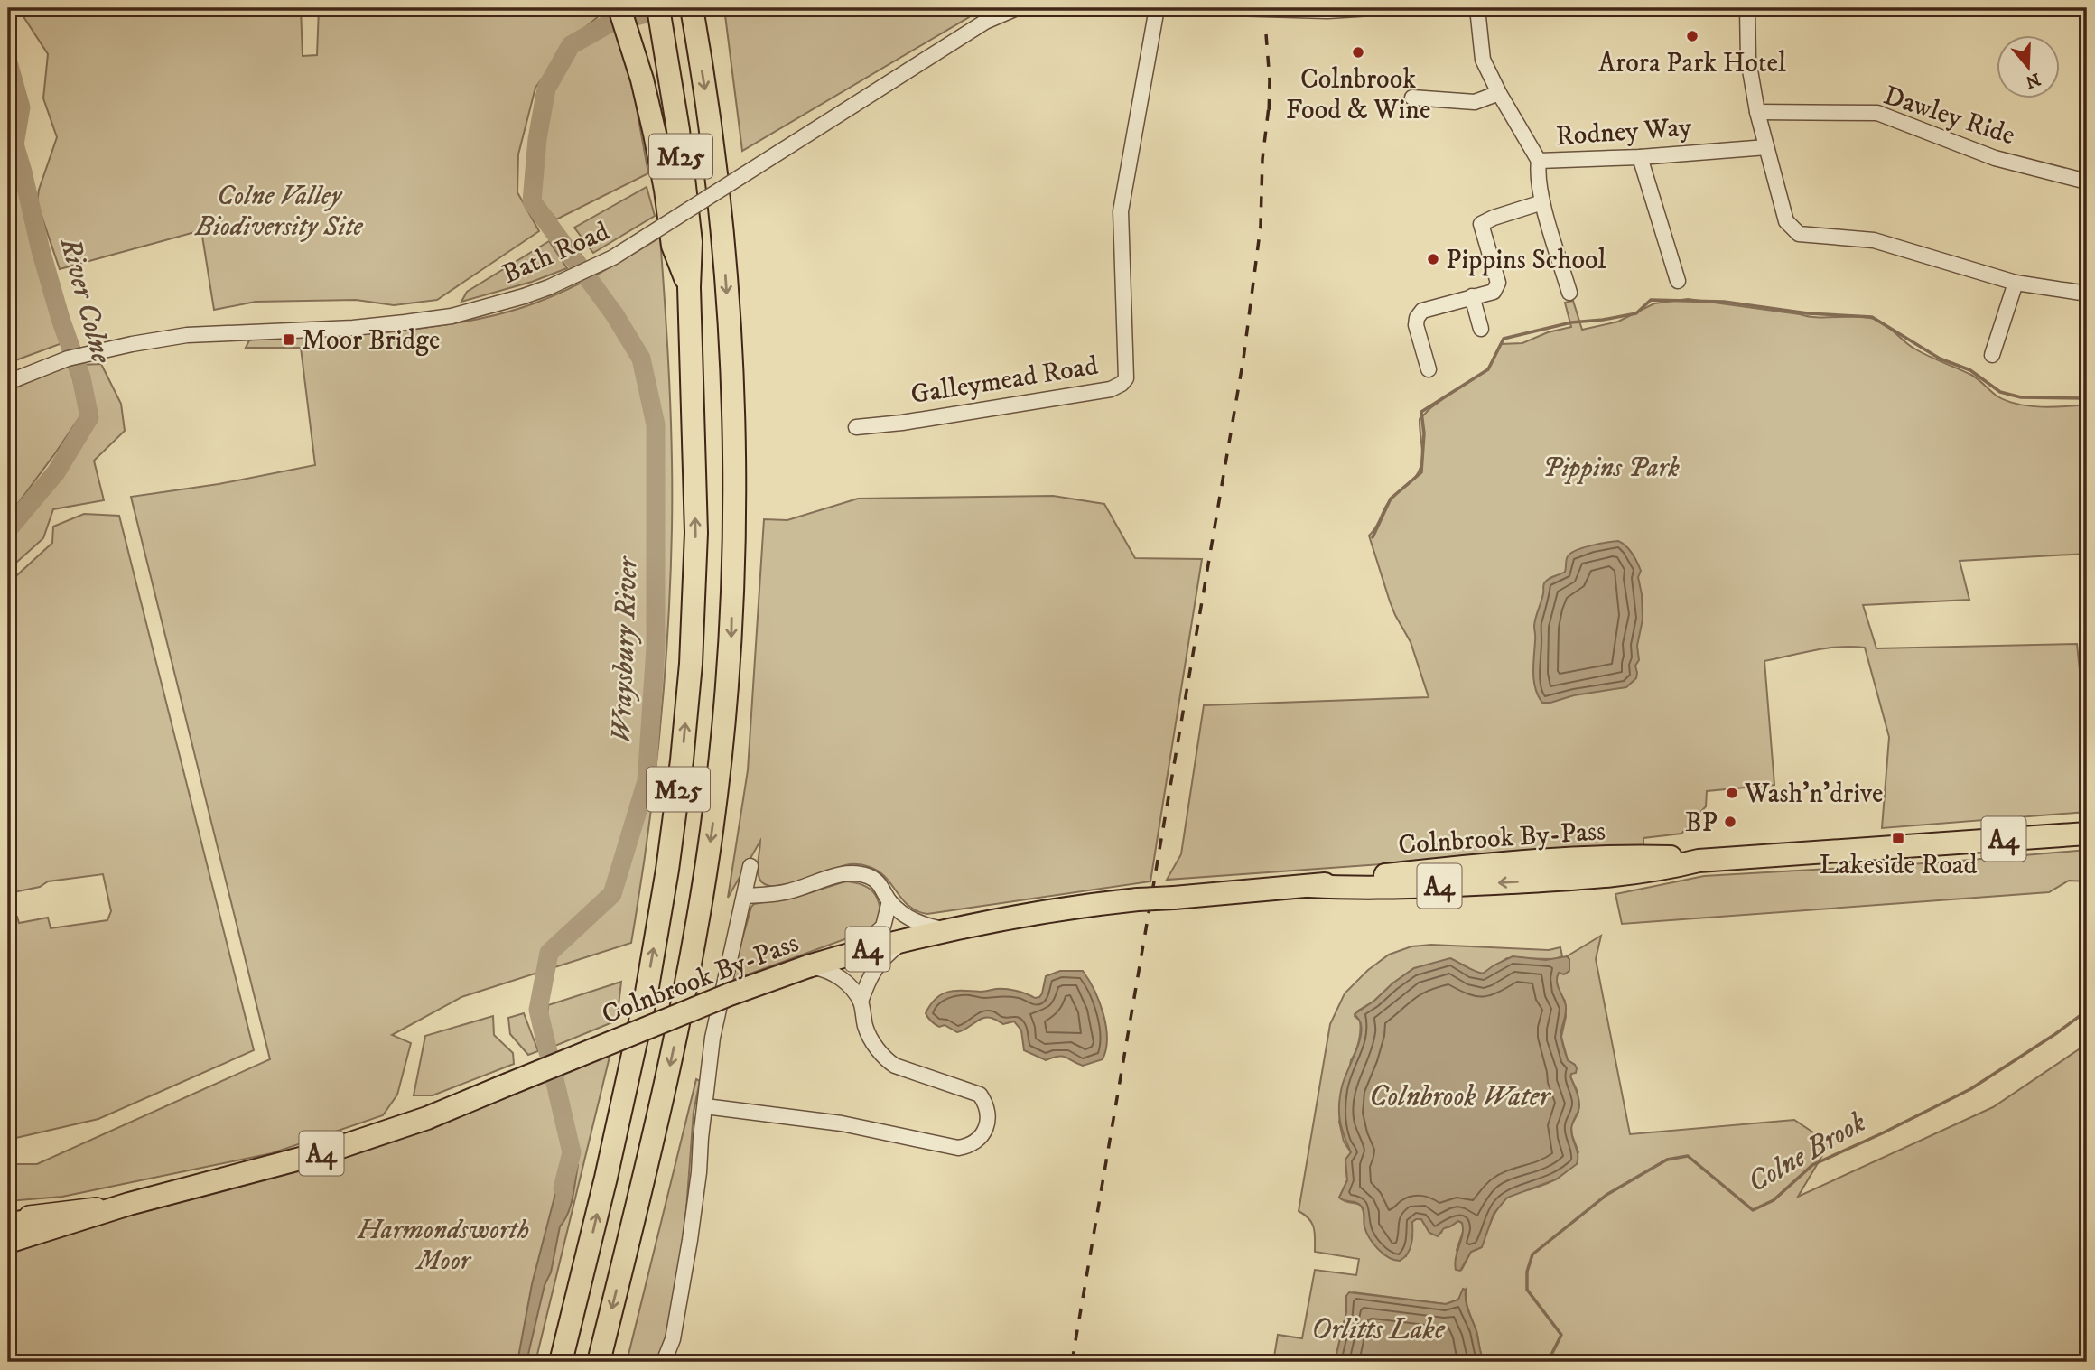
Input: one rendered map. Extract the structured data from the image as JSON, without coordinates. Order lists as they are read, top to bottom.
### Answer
{
  "streets": {
    "highway": ["M25", "Colnbrook By-Pass", "A4"],
    "street": [
      "Dawley Ride",
      "Rodney Way",
      "Bath Road",
      "Galleymead Road"
    ]
  },
  "crossings": [
    ["Colnbrook By-Pass", "A4"]
  ],
  "water": [
    "River Colne",
    "Wraysbury River",
    "Colnbrook Water",
    "Colne Brook",
    "Orlitts Lake"
  ],
  "parks": ["Colne Valley Biodiversity Site", "Pippins Park", "Harmondsworth Moor"],
  "places": {
    "other": [
      "Arora Park Hotel",
      "Colnbrook Food & Wine",
      "Pippins School",
      "Wash’n’drive",
      "BP"
    ],
    "transit": ["Moor Bridge", "Lakeside Road"]
  },
  "north": "bottom"
}
